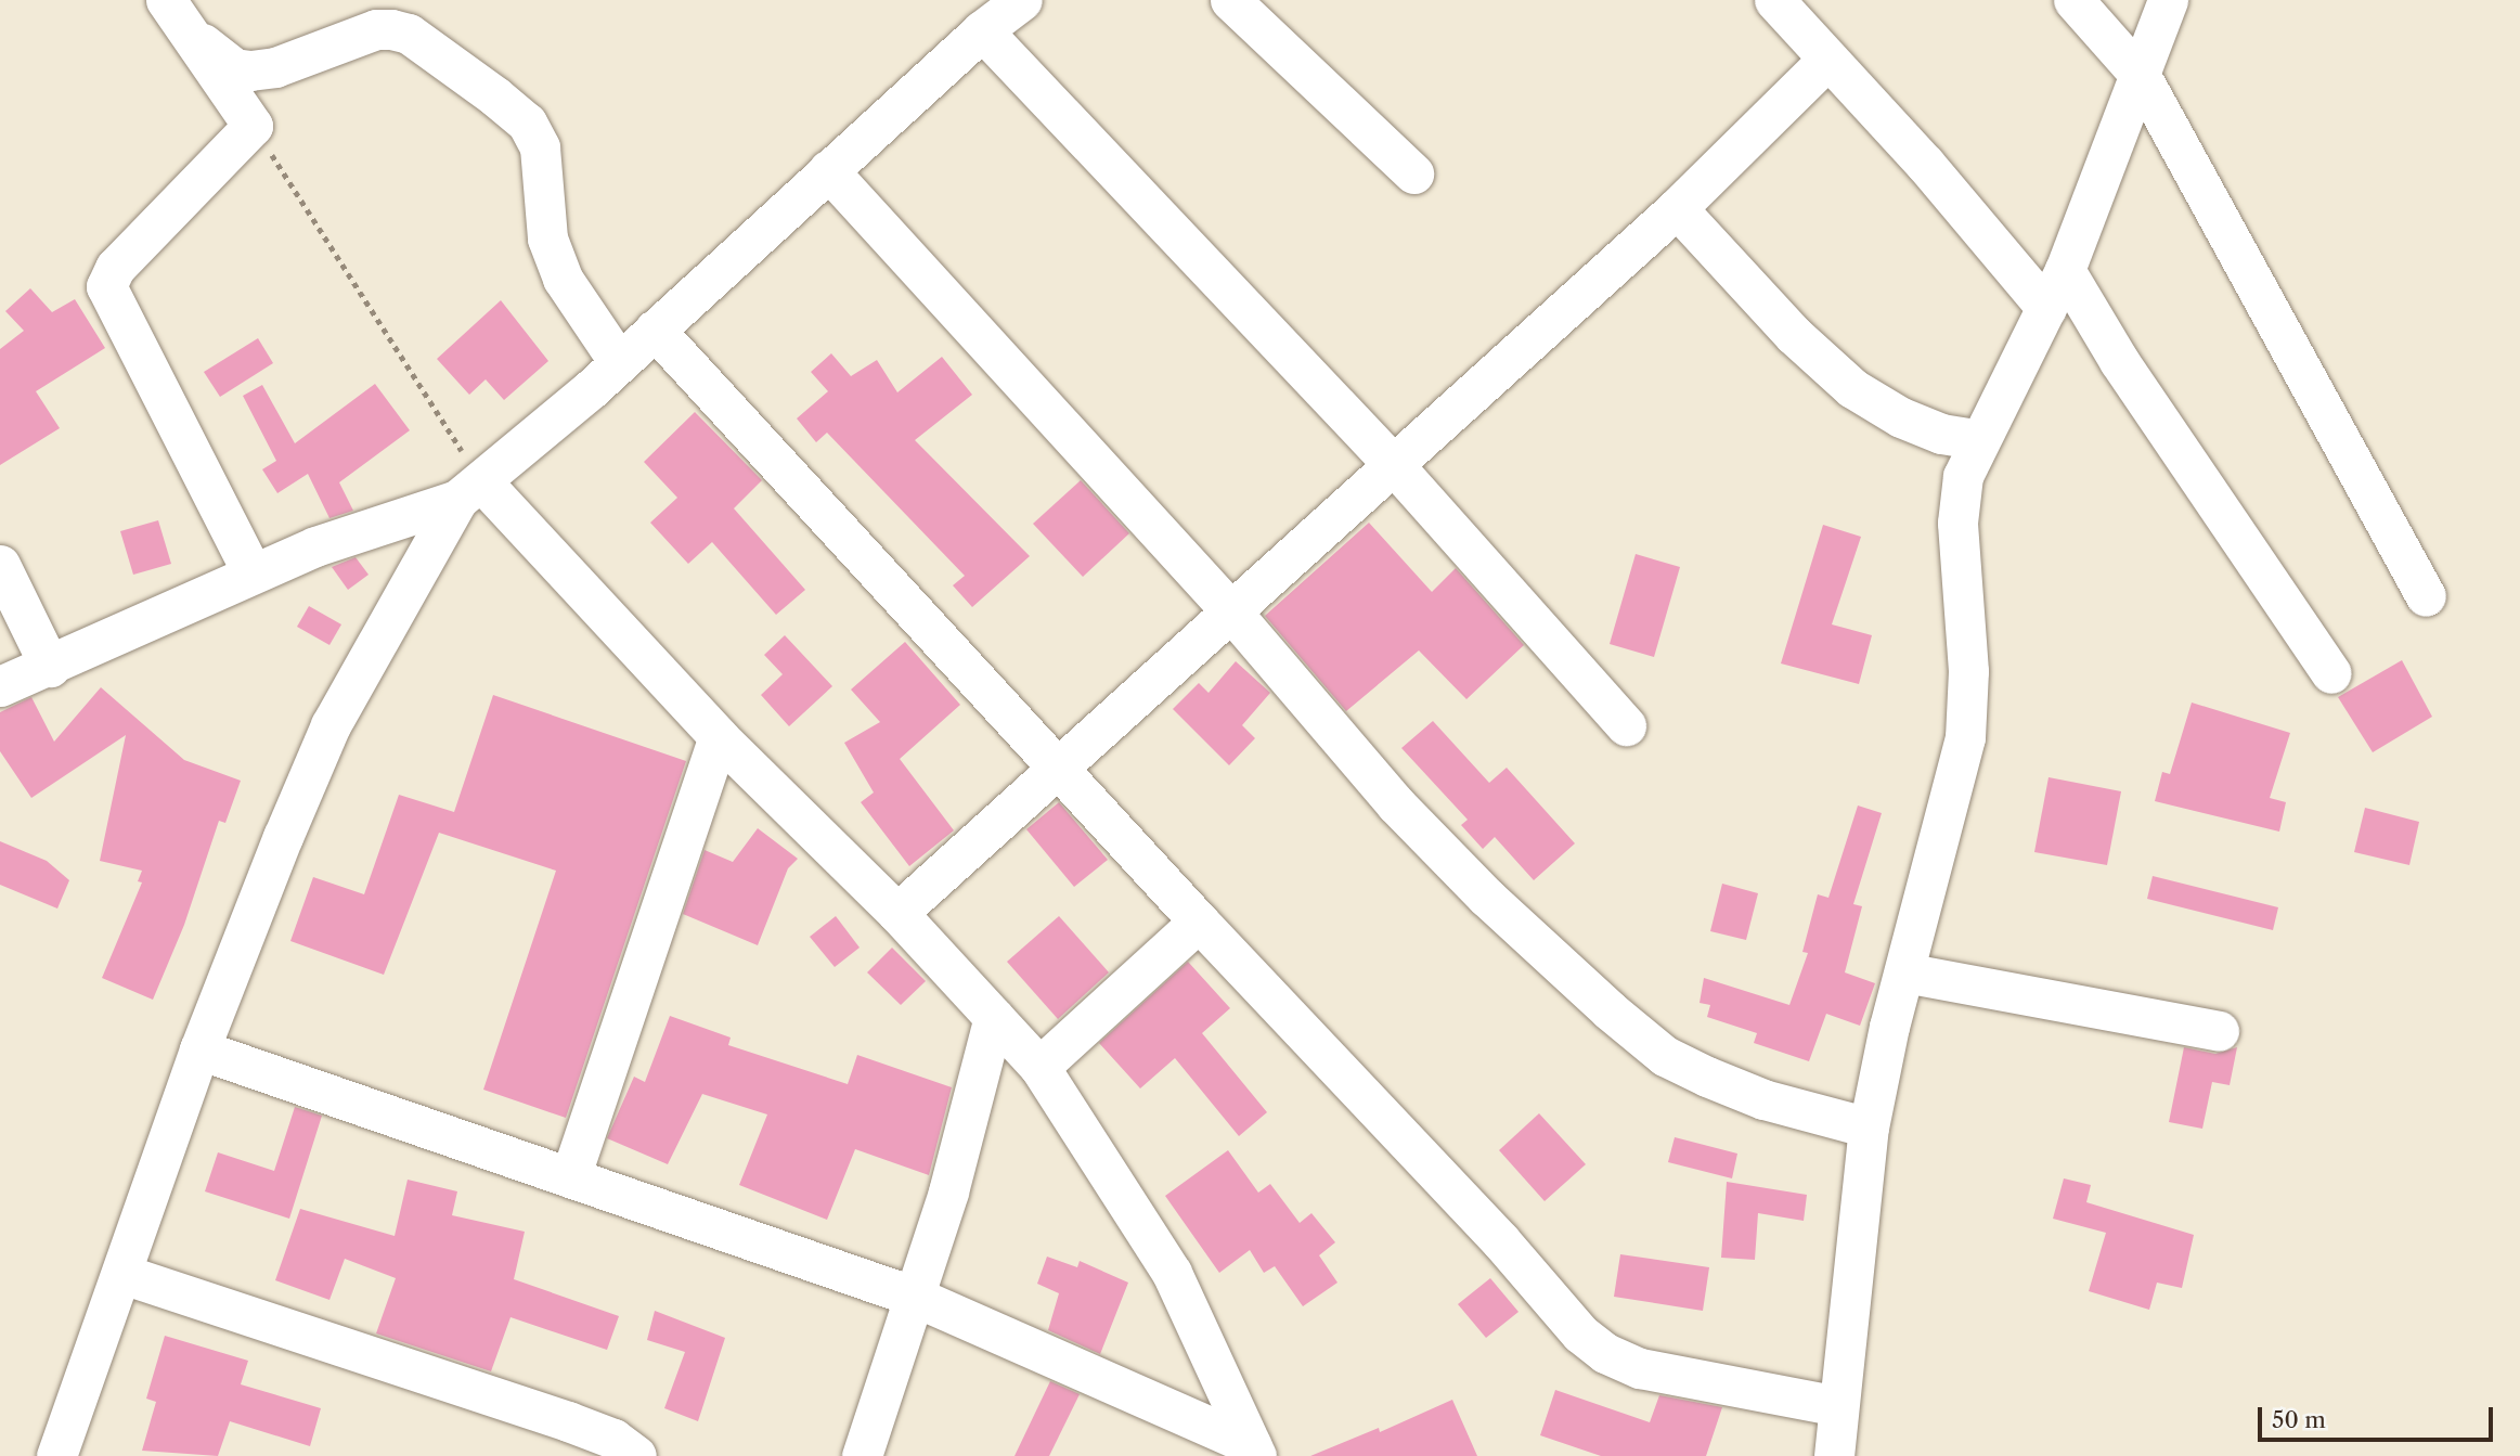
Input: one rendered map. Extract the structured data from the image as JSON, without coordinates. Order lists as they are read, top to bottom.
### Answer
{
  "scale_bar": "50 m"
}
